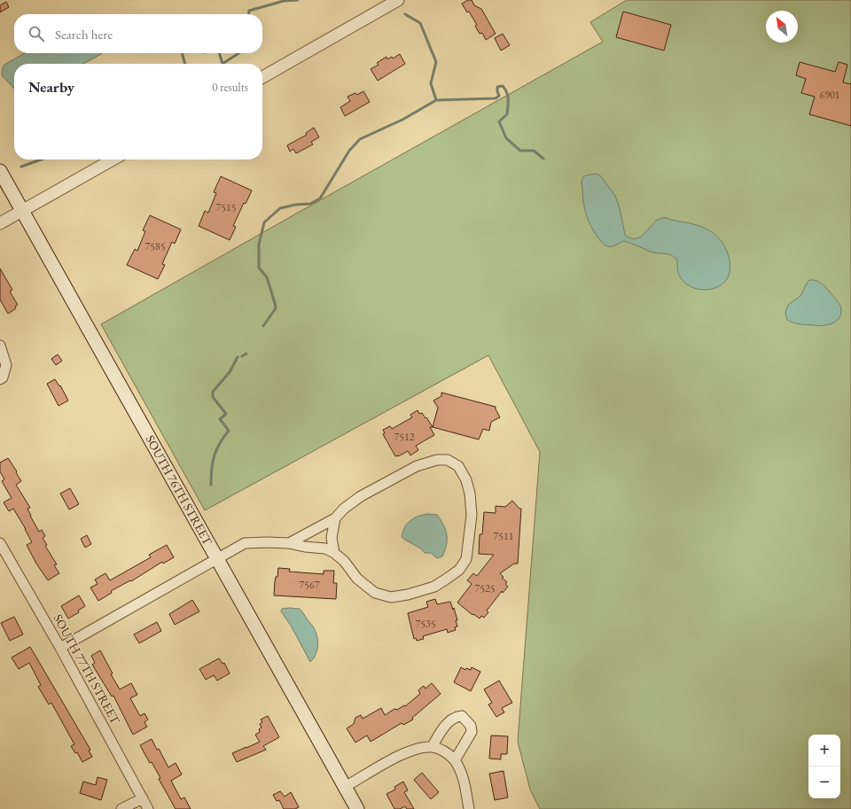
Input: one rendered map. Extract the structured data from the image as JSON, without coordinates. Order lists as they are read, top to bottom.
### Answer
{
  "streets": {
    "main road": ["SOUTH 76TH STREET"],
    "street": ["SOUTH 77TH STREET"]
  },
  "house_numbers": [
    "6901",
    "7515",
    "7585",
    "7512",
    "7511",
    "7567",
    "7525",
    "7535"
  ],
  "north": "top left",
  "page": {
    "search": "Search here",
    "heading": ["Nearby", "0 results"],
    "map_buttons": ["+", "−"]
  }
}
